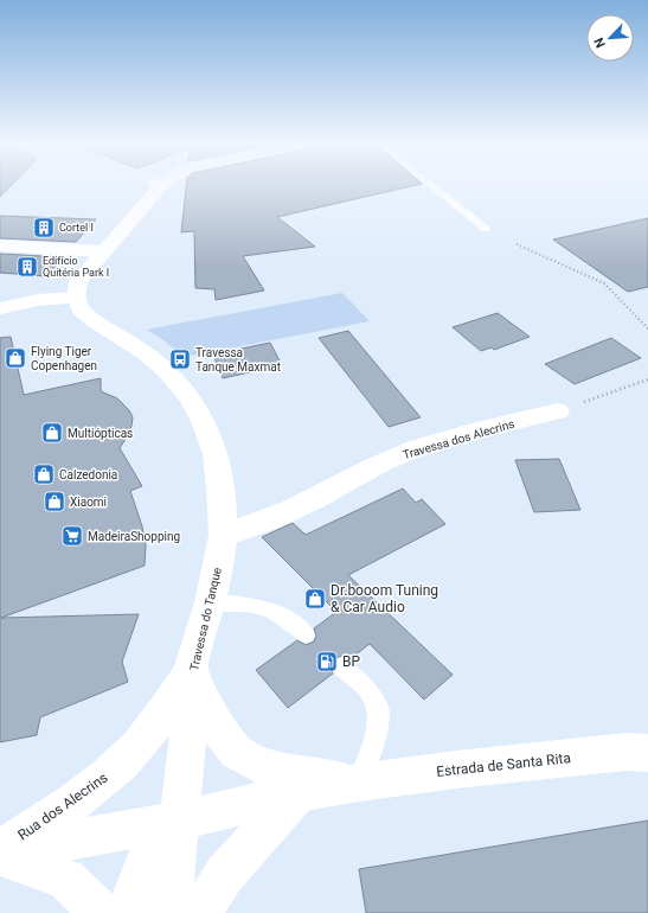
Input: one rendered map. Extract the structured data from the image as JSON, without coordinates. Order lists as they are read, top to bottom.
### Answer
{
  "streets": {
    "street": [
      "Travessa dos Alecrins",
      "Travessa do Tanque",
      "Estrada de Santa Rita",
      "Rua dos Alecrins"
    ]
  },
  "crossings": [
    ["Travessa dos Alecrins", "Travessa do Tanque"],
    ["Travessa do Tanque", "Estrada de Santa Rita"],
    ["Travessa do Tanque", "Rua dos Alecrins"],
    ["Estrada de Santa Rita", "Rua dos Alecrins"]
  ],
  "places": {
    "building": ["Cortel I", "Edifício Quitéria Park I"],
    "shop": [
      "Flying Tiger Copenhagen",
      "Multiópticas",
      "Calzedonia",
      "Xiaomi",
      "Dr.booom Tuning & Car Audio"
    ],
    "bus stop": ["Travessa Tanque Maxmat"],
    "supermarket": ["MadeiraShopping"],
    "fuel station": ["BP"]
  },
  "north": "bottom left"
}
